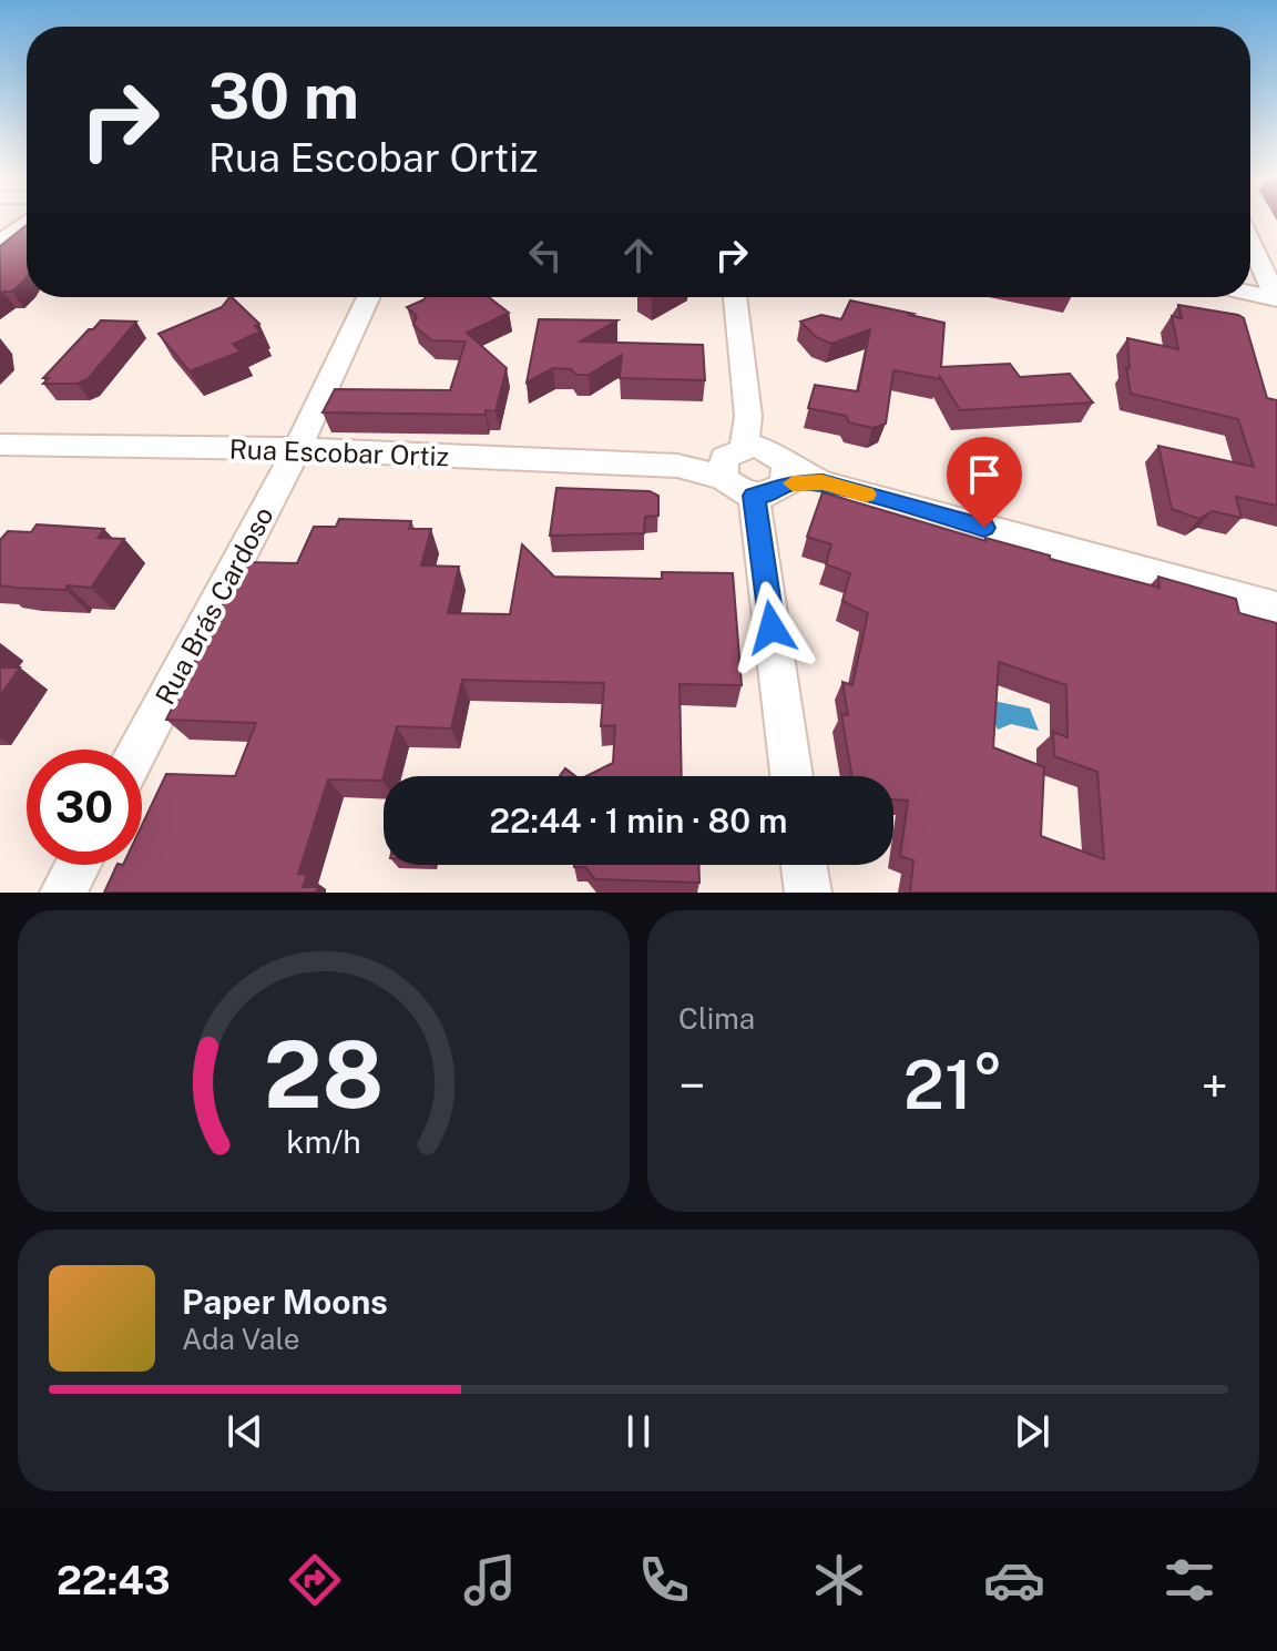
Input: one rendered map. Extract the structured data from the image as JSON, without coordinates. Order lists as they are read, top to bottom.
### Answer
{
  "streets": {
    "street": ["Rua Escobar Ortiz", "Rua Brás Cardoso"]
  },
  "crossings": [
    ["Rua Escobar Ortiz", "Rua Brás Cardoso"]
  ],
  "page": {
    "turn": ["30 m", "Rua Escobar Ortiz"],
    "limit": "30",
    "trip": "22:44 · 1 min · 80 m",
    "tile": "Clima",
    "heat": ["−", "21°", "+"],
    "song": ["Paper Moons", "Ada Vale"],
    "tabs": "22:43",
    "gauge": ["28", "km/h"]
  }
}
